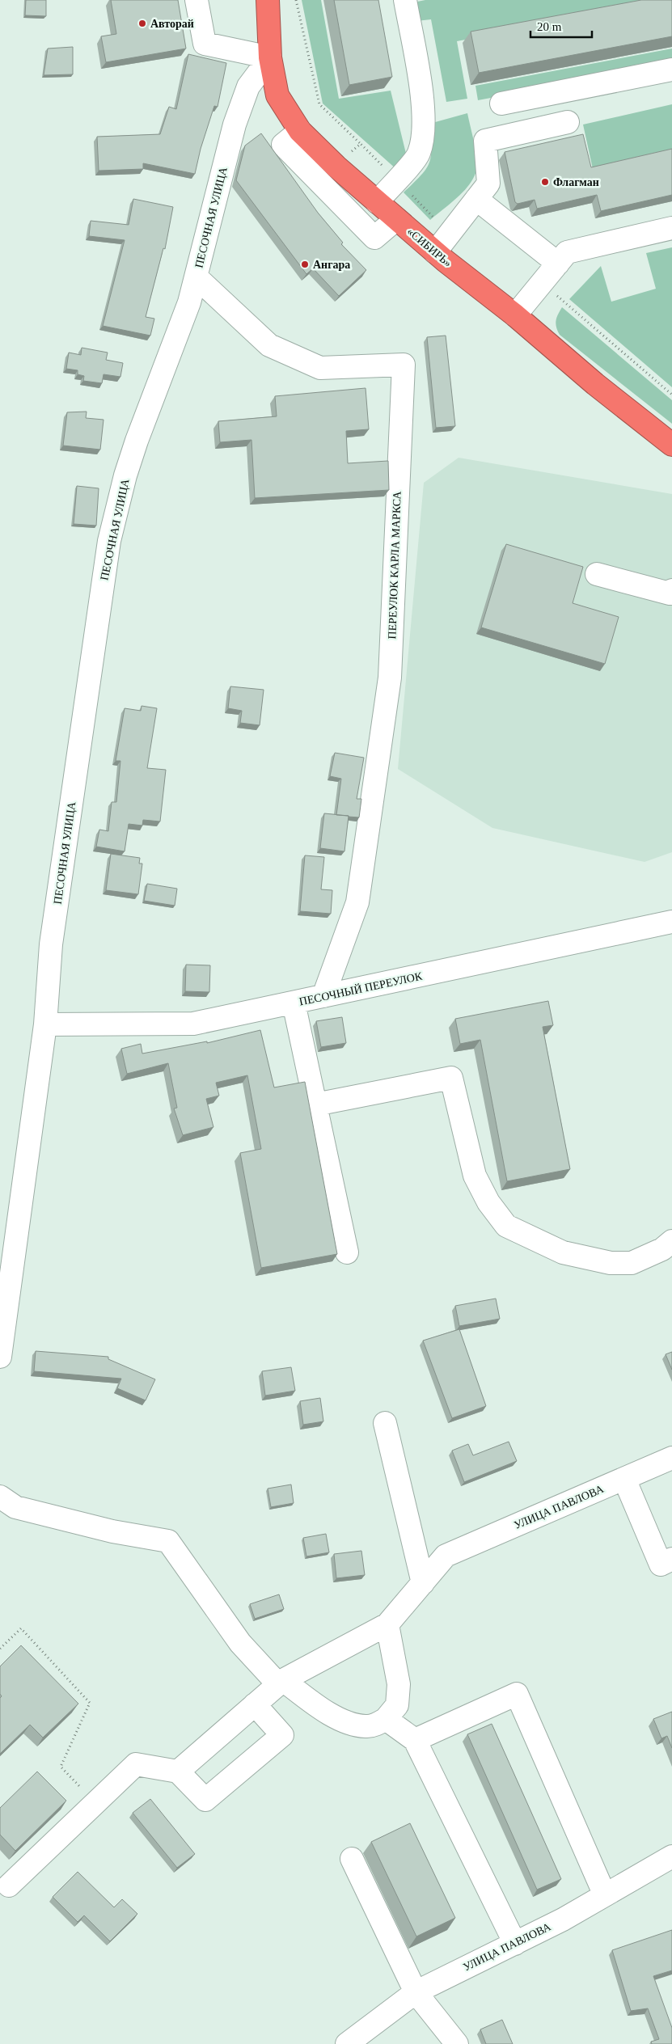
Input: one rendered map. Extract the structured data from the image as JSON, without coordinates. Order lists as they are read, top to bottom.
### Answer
{
  "streets": {
    "highway": ["«СИБИРЬ»"],
    "street": [
      "ПЕСОЧНАЯ УЛИЦА",
      "ПЕРЕУЛОК КАРЛА МАРКСА",
      "ПЕСОЧНЫЙ ПЕРЕУЛОК",
      "УЛИЦА ПАВЛОВА"
    ]
  },
  "crossings": [
    ["ПЕСОЧНАЯ УЛИЦА", "«СИБИРЬ»"],
    ["ПЕСОЧНАЯ УЛИЦА", "ПЕРЕУЛОК КАРЛА МАРКСА"],
    ["ПЕСОЧНАЯ УЛИЦА", "ПЕСОЧНЫЙ ПЕРЕУЛОК"],
    ["ПЕРЕУЛОК КАРЛА МАРКСА", "ПЕСОЧНЫЙ ПЕРЕУЛОК"]
  ],
  "places": ["Авторай", "Флагман", "Ангара"],
  "scale_bar": "20 m"
}
